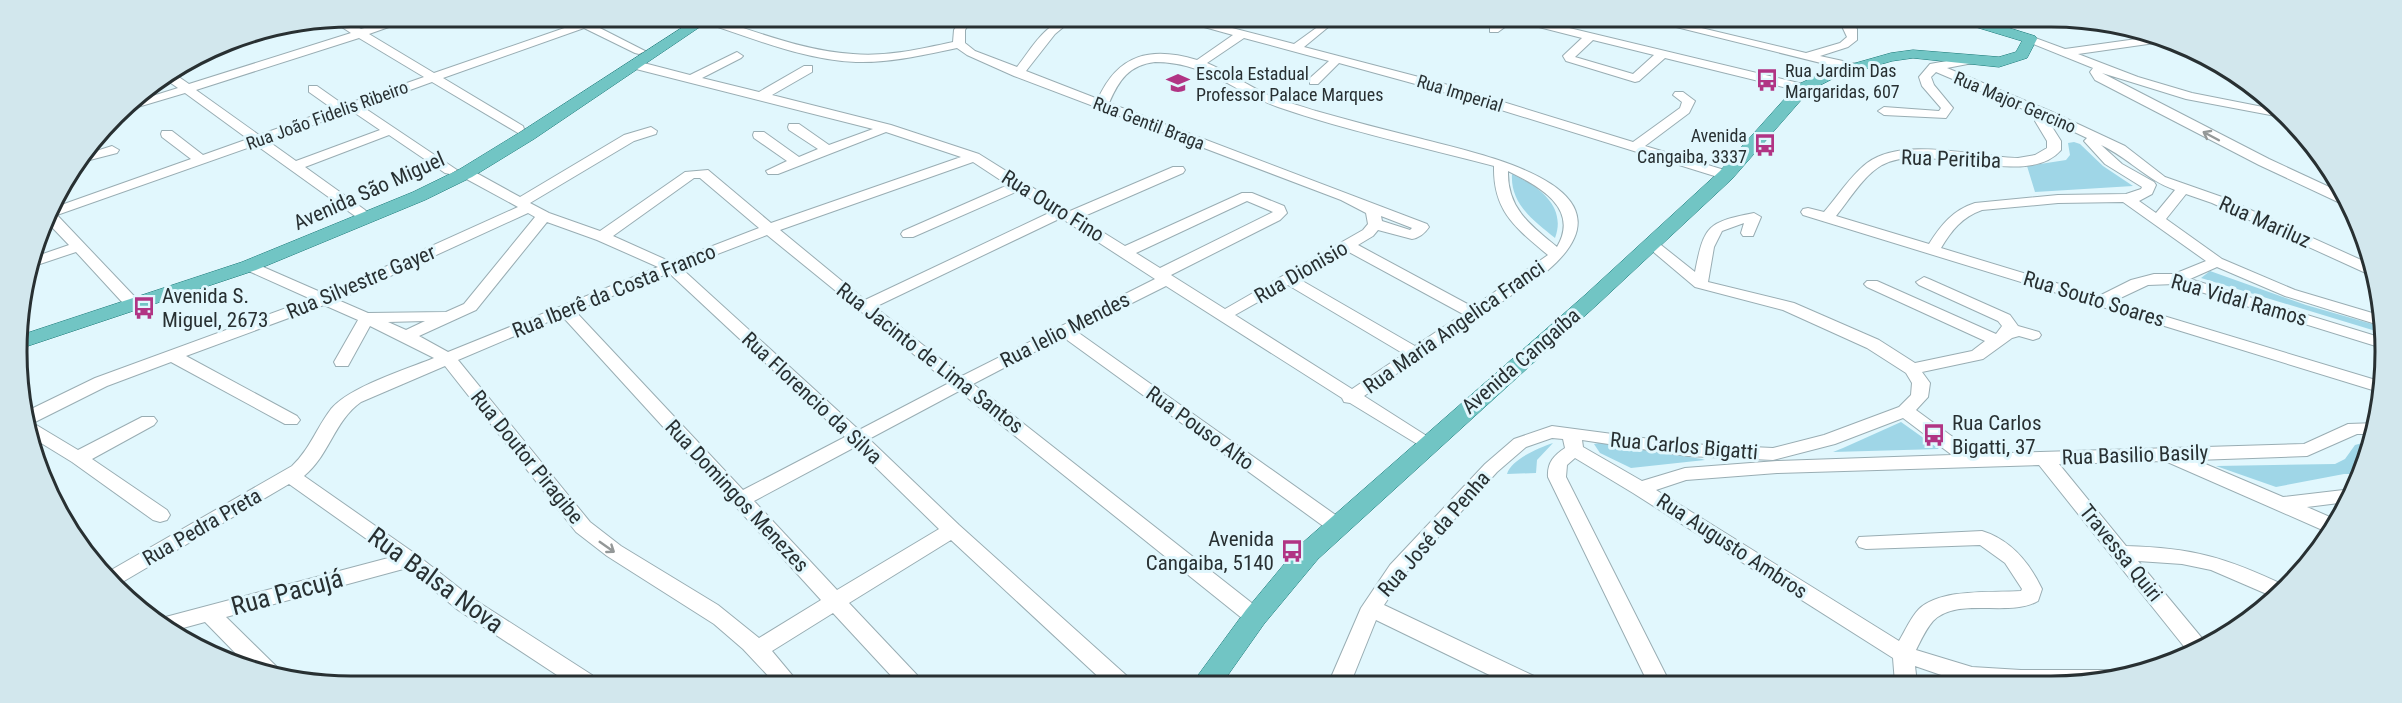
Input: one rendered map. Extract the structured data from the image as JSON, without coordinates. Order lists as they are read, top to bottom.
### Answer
{
  "streets": {
    "main road": ["Avenida São Miguel", "Avenida Cangaíba"],
    "street": [
      "Rua Imperial",
      "Rua Major Gercino",
      "Rua João Fidelis Ribeiro",
      "Rua Gentil Braga",
      "Rua Peritiba",
      "Rua Ouro Fino",
      "Rua Mariluz",
      "Rua Dionisio",
      "Rua Silvestre Gayer",
      "Rua Iberê da Costa Franco",
      "Rua Souto Soares",
      "Rua Vidal Ramos",
      "Rua Maria Angelica Franci",
      "Rua lelio Mendes",
      "Rua Jacinto de Lima Santos",
      "Rua Florencio da Silva",
      "Rua Pouso Alto",
      "Rua Carlos Bigatti",
      "Rua Basilio Basily",
      "Rua Doutor Piragibe",
      "Rua Domingos Menezes",
      "Rua Pedra Preta",
      "Rua José da Penha",
      "Rua Augusto Ambros",
      "Travessa Quiri",
      "Rua Balsa Nova",
      "Rua Pacujá"
    ]
  },
  "crossings": [
    ["Rua Imperial", "Avenida Cangaíba"],
    ["Rua Major Gercino", "Rua Peritiba"],
    ["Rua Major Gercino", "Rua Mariluz"],
    ["Rua João Fidelis Ribeiro", "Rua Florencio da Silva"],
    ["Rua Gentil Braga", "Rua Dionisio"],
    ["Rua Peritiba", "Rua Souto Soares"],
    ["Avenida São Miguel", "Rua Ouro Fino"],
    ["Avenida São Miguel", "Rua Florencio da Silva"],
    ["Avenida São Miguel", "Rua Doutor Piragibe"],
    ["Rua Ouro Fino", "Rua Dionisio"],
    ["Rua Ouro Fino", "Rua Iberê da Costa Franco"],
    ["Rua Ouro Fino", "Rua Maria Angelica Franci"],
    ["Rua Ouro Fino", "Rua lelio Mendes"],
    ["Rua Ouro Fino", "Avenida Cangaíba"],
    ["Rua Silvestre Gayer", "Rua Florencio da Silva"],
    ["Rua Silvestre Gayer", "Rua Doutor Piragibe"],
    ["Rua Iberê da Costa Franco", "Rua Jacinto de Lima Santos"],
    ["Rua Iberê da Costa Franco", "Rua Florencio da Silva"],
    ["Rua Iberê da Costa Franco", "Rua Doutor Piragibe"],
    ["Rua Iberê da Costa Franco", "Rua Domingos Menezes"],
    ["Rua Iberê da Costa Franco", "Rua Pedra Preta"],
    ["Rua Iberê da Costa Franco", "Rua Balsa Nova"],
    ["Rua Souto Soares", "Rua Vidal Ramos"],
    ["Rua lelio Mendes", "Rua Jacinto de Lima Santos"],
    ["Rua lelio Mendes", "Rua Florencio da Silva"],
    ["Rua lelio Mendes", "Rua Pouso Alto"],
    ["Rua lelio Mendes", "Rua Domingos Menezes"],
    ["Rua Jacinto de Lima Santos", "Avenida Cangaíba"],
    ["Rua Jacinto de Lima Santos", "Rua Florencio da Silva"],
    ["Avenida Cangaíba", "Rua Pouso Alto"],
    ["Rua Carlos Bigatti", "Rua Basilio Basily"],
    ["Rua Carlos Bigatti", "Rua José da Penha"],
    ["Rua Carlos Bigatti", "Rua Augusto Ambros"],
    ["Rua Basilio Basily", "Rua Augusto Ambros"],
    ["Rua Basilio Basily", "Travessa Quiri"],
    ["Rua Pedra Preta", "Rua Balsa Nova"],
    ["Rua José da Penha", "Rua Augusto Ambros"],
    ["Rua Balsa Nova", "Rua Pacujá"]
  ],
  "one_way": ["Rua Doutor Piragibe"],
  "places": {
    "bus stop": [
      "Rua Jardim Das Margaridas, 607",
      "Avenida Cangaiba, 3337",
      "Avenida S. Miguel, 2673",
      "Rua Carlos Bigatti, 37",
      "Avenida Cangaiba, 5140"
    ],
    "school or university": ["Escola Estadual Professor Palace Marques"]
  }
}
